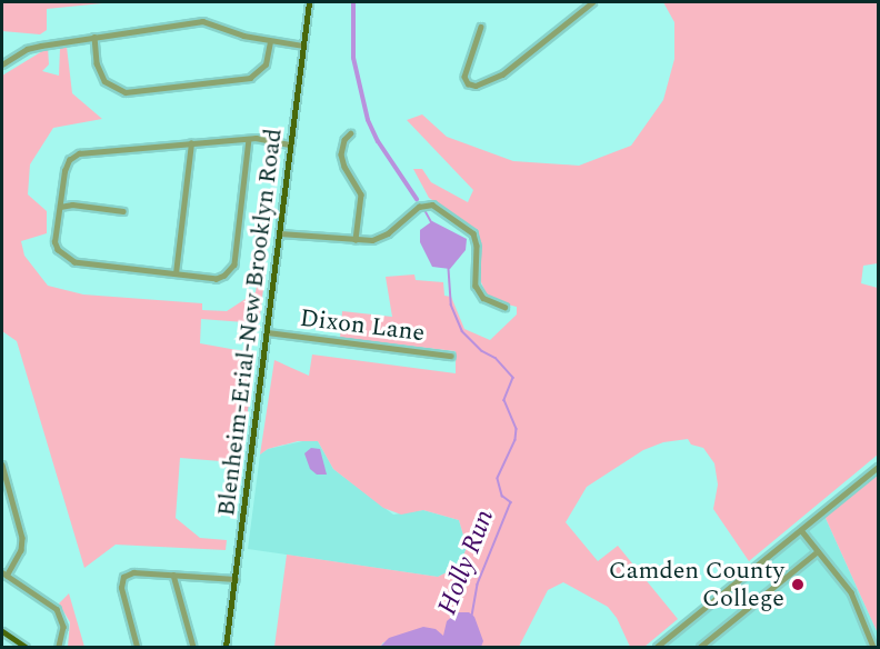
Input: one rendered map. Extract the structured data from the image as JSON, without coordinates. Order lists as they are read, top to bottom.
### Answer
{
  "streets": {
    "main road": ["Blenheim-Erial-New Brooklyn Road"],
    "street": ["Dixon Lane"]
  },
  "crossings": [
    ["Blenheim-Erial-New Brooklyn Road", "Dixon Lane"]
  ],
  "water": ["Holly Run"],
  "places": ["Camden County College"]
}
